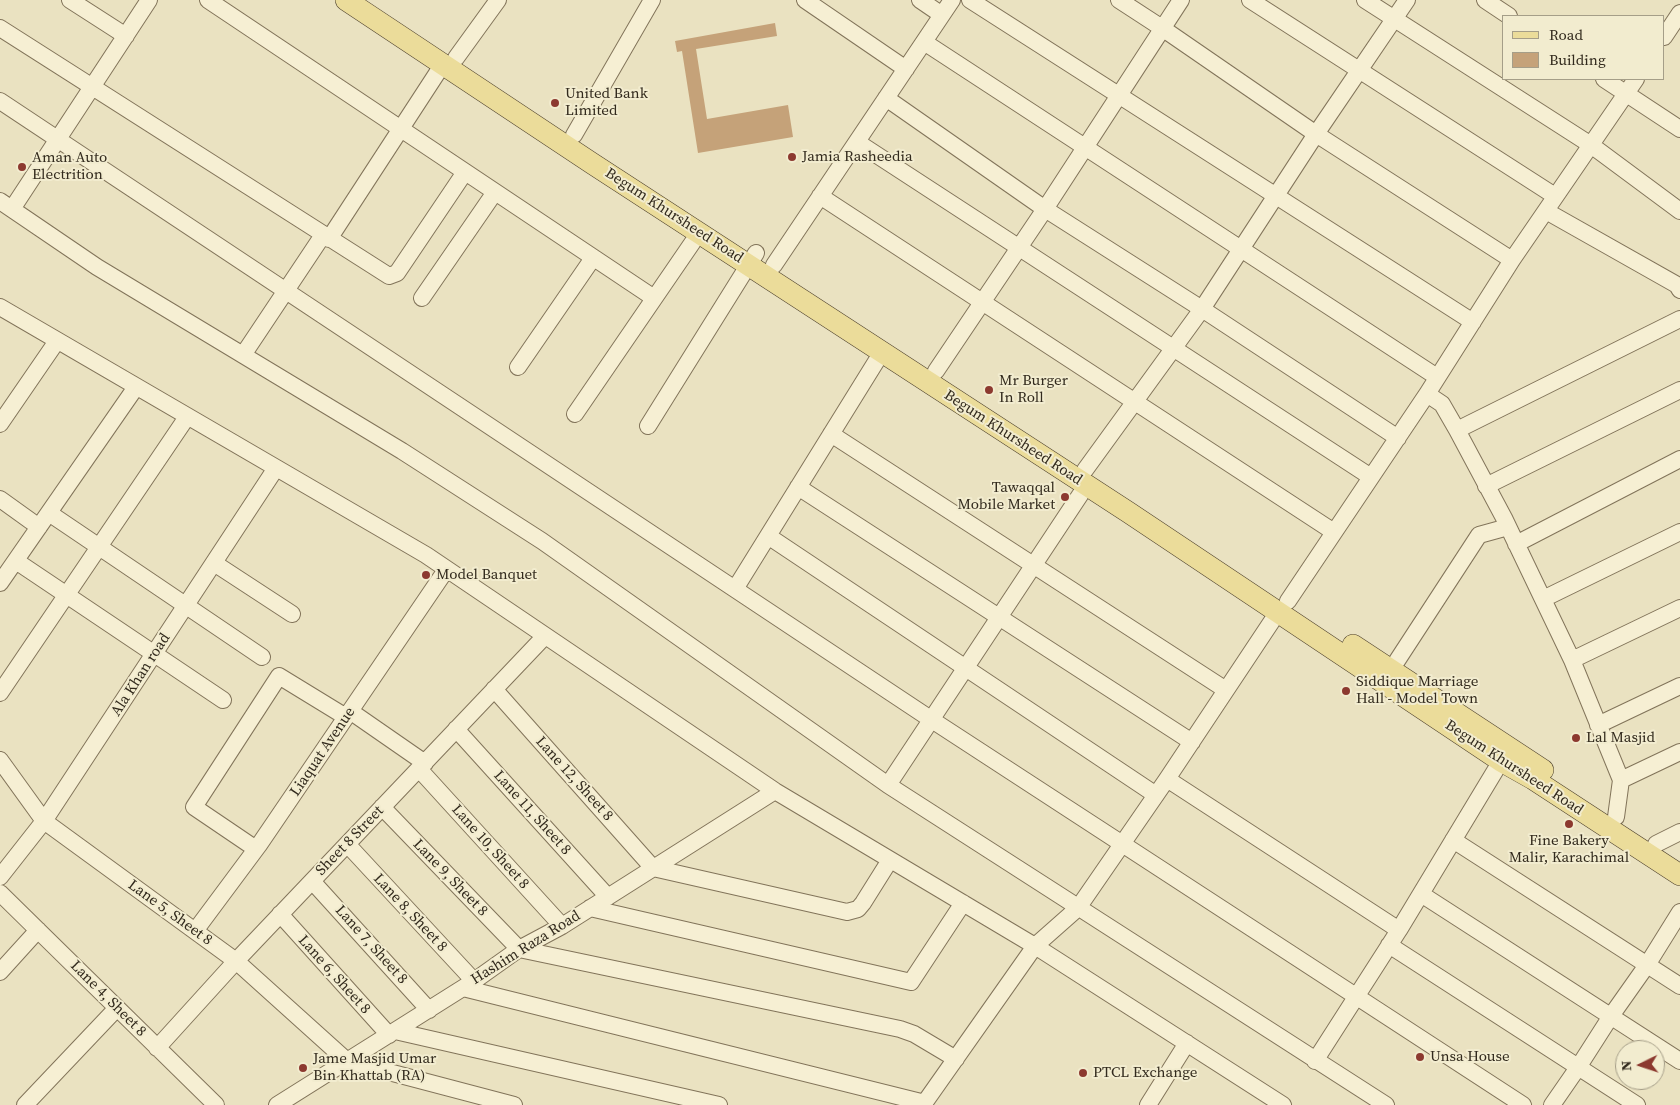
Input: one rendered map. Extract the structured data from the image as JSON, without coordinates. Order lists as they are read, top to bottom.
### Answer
{
  "streets": {
    "main road": ["Begum Khursheed Road"],
    "street": [
      "Ala Khan road",
      "Liaquat Avenue",
      "Lane 12, Sheet 8",
      "Lane 11, Sheet 8",
      "Sheet 8 Street",
      "Lane 10, Sheet 8",
      "Lane 9, Sheet 8",
      "Lane 5, Sheet 8",
      "Lane 8, Sheet 8",
      "Lane 7, Sheet 8",
      "Hashim Raza Road",
      "Lane 6, Sheet 8",
      "Lane 4, Sheet 8"
    ]
  },
  "crossings": [
    ["Ala Khan road", "Lane 5, Sheet 8"],
    ["Liaquat Avenue", "Lane 10, Sheet 8"],
    ["Liaquat Avenue", "Lane 5, Sheet 8"],
    ["Lane 12, Sheet 8", "Sheet 8 Street"],
    ["Lane 12, Sheet 8", "Hashim Raza Road"],
    ["Lane 11, Sheet 8", "Sheet 8 Street"],
    ["Lane 11, Sheet 8", "Hashim Raza Road"],
    ["Sheet 8 Street", "Lane 10, Sheet 8"],
    ["Sheet 8 Street", "Lane 9, Sheet 8"],
    ["Sheet 8 Street", "Lane 5, Sheet 8"],
    ["Sheet 8 Street", "Lane 8, Sheet 8"],
    ["Sheet 8 Street", "Lane 7, Sheet 8"],
    ["Sheet 8 Street", "Lane 6, Sheet 8"],
    ["Sheet 8 Street", "Lane 4, Sheet 8"],
    ["Lane 10, Sheet 8", "Hashim Raza Road"],
    ["Lane 9, Sheet 8", "Hashim Raza Road"],
    ["Lane 5, Sheet 8", "Hashim Raza Road"],
    ["Lane 8, Sheet 8", "Hashim Raza Road"],
    ["Lane 7, Sheet 8", "Hashim Raza Road"],
    ["Hashim Raza Road", "Lane 6, Sheet 8"]
  ],
  "places": [
    "United Bank Limited",
    "Jamia Rasheedia",
    "Aman Auto Electrition",
    "Mr Burger In Roll",
    "Tawaqqal Mobile Market",
    "Model Banquet",
    "Siddique Marriage Hall - Model Town",
    "Lal Masjid",
    "Fine Bakery Malir, Karachimal",
    "Unsa House",
    "Jame Masjid Umar Bin Khattab (RA)",
    "PTCL Exchange"
  ],
  "legend": ["Road", "Building"],
  "north": "left"
}
